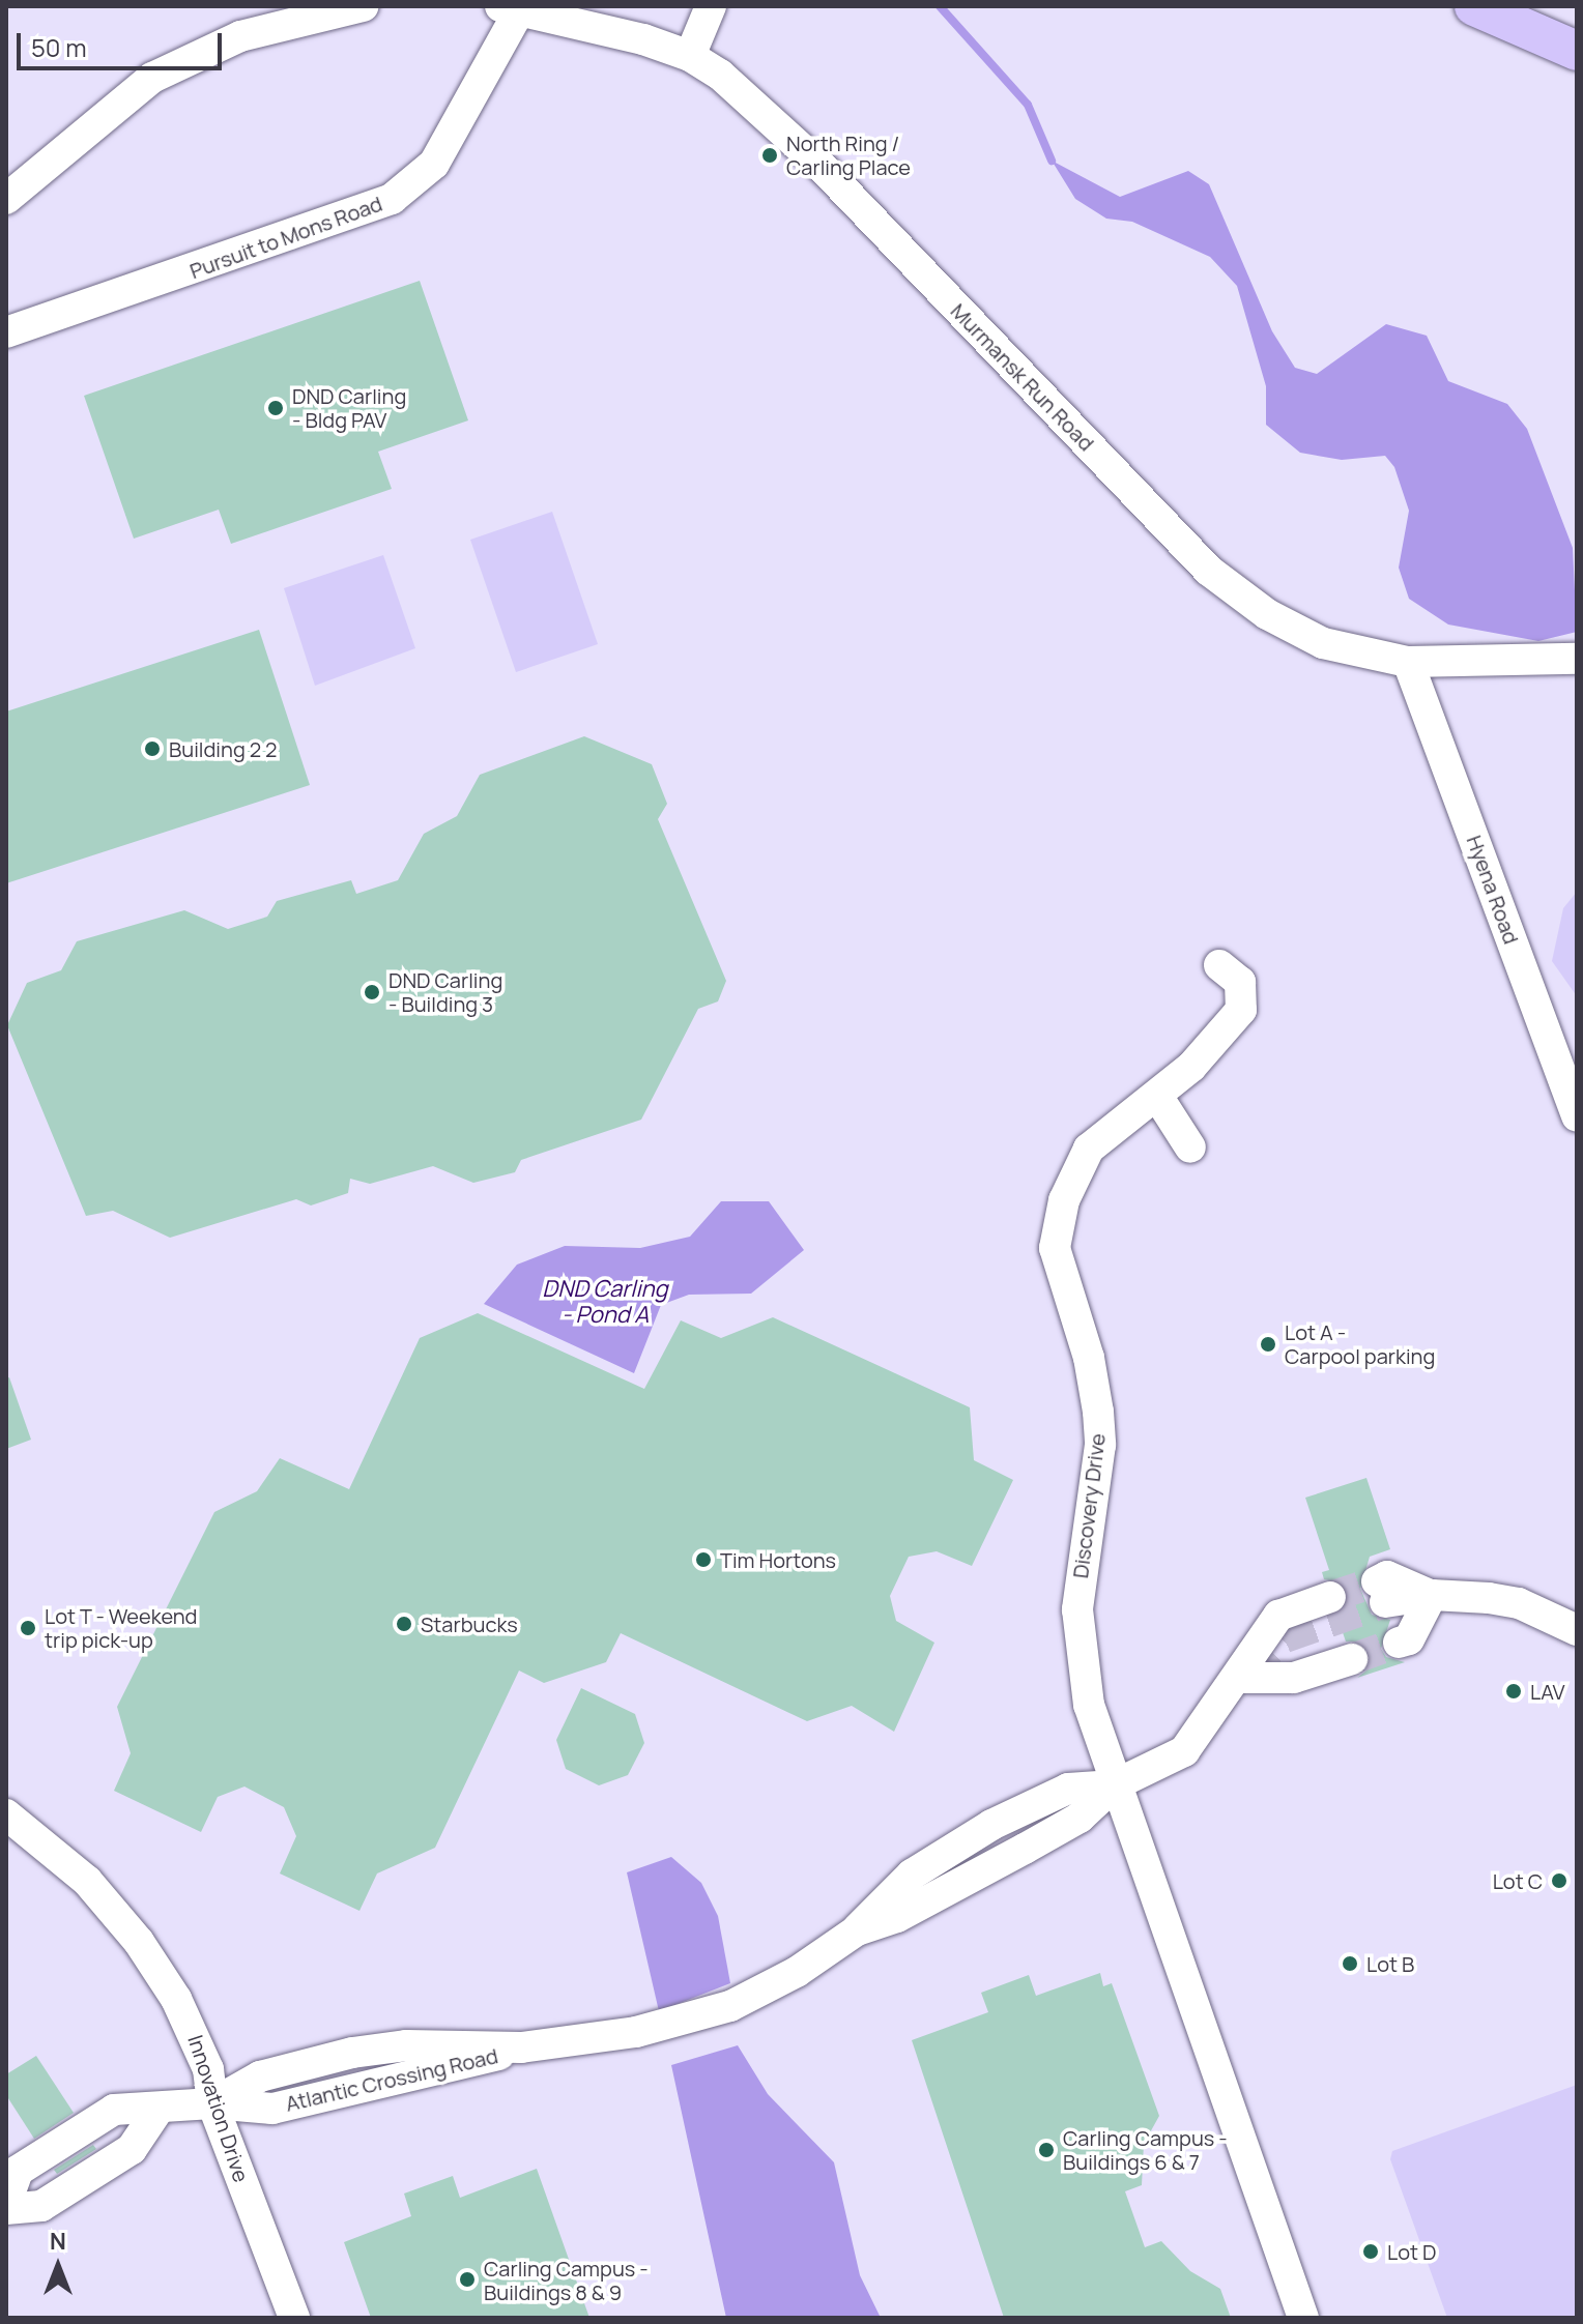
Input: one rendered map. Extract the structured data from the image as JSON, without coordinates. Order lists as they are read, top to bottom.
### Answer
{
  "streets": {
    "street": [
      "Pursuit to Mons Road",
      "Murmansk Run Road",
      "Hyena Road",
      "Discovery Drive",
      "Atlantic Crossing Road",
      "Innovation Drive"
    ]
  },
  "crossings": [
    ["Pursuit to Mons Road", "Murmansk Run Road"],
    ["Murmansk Run Road", "Hyena Road"],
    ["Discovery Drive", "Atlantic Crossing Road"],
    ["Atlantic Crossing Road", "Innovation Drive"]
  ],
  "water": ["DND Carling - Pond A"],
  "places": [
    "North Ring / Carling Place",
    "DND Carling - Bldg PAV",
    "Building 2 2",
    "DND Carling - Building 3",
    "Lot A - Carpool parking",
    "Tim Hortons",
    "Starbucks",
    "Lot T - Weekend trip pick-up",
    "LAV",
    "Lot C",
    "Lot B",
    "Carling Campus - Buildings 6 & 7",
    "Lot D",
    "Carling Campus - Buildings 8 & 9"
  ],
  "scale_bar": "50 m",
  "north": "top"
}
